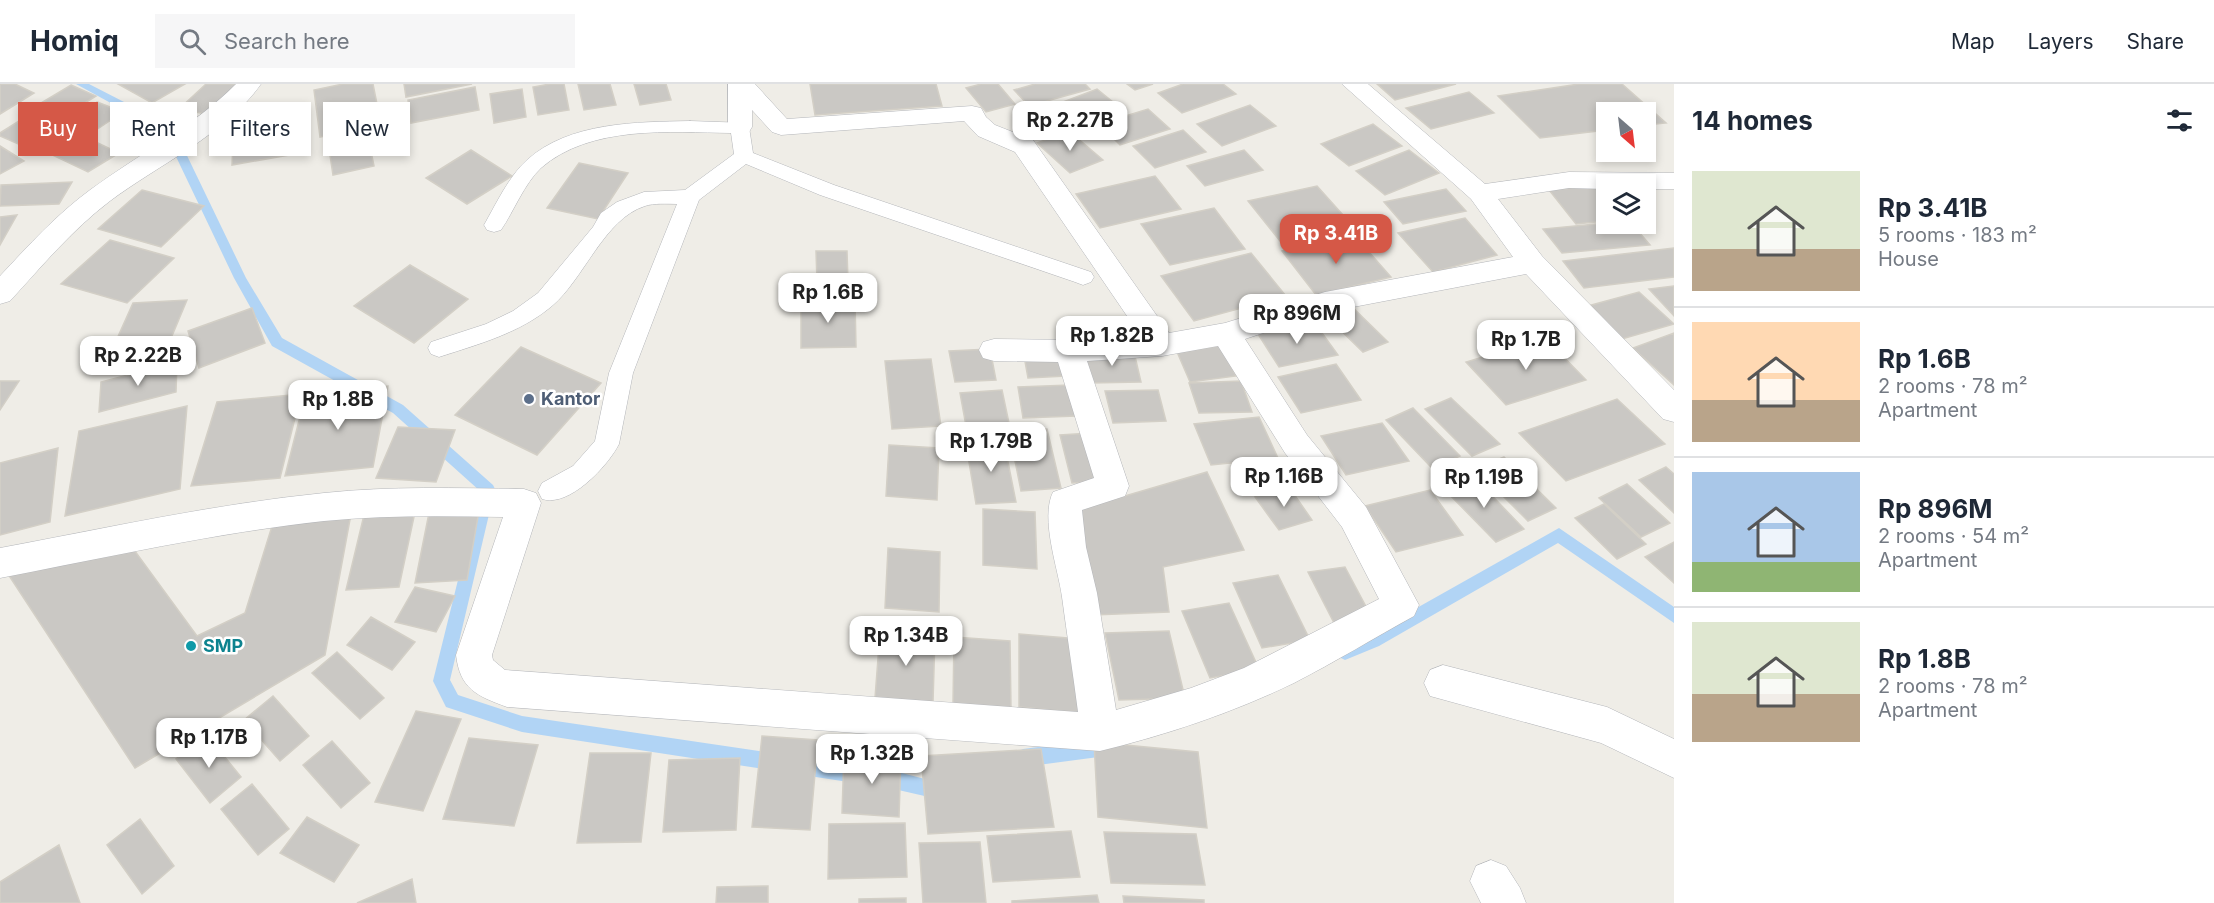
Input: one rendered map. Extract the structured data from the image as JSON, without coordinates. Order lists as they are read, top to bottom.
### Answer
{
  "places": ["Kantor", "SMP"],
  "north": "bottom right",
  "page": {
    "header": "Homiq",
    "search": "Search here",
    "nav": ["Map", "Layers", "Share"],
    "heading": "14 homes",
    "price": [
      "Rp 2.27B",
      "Rp 3.41B",
      "Rp 1.6B",
      "Rp 896M",
      "Rp 1.82B",
      "Rp 1.7B",
      "Rp 2.22B",
      "Rp 1.8B",
      "Rp 1.79B",
      "Rp 1.16B",
      "Rp 1.19B",
      "Rp 1.34B",
      "Rp 1.17B",
      "Rp 1.32B"
    ],
    "chip": [
      "Buy",
      "Rent",
      "Filters",
      "New"
    ],
    "list": [
      {
        "name": "Rp 3.41B",
        "note": "5 rooms · 183 m² · House"
      },
      {
        "name": "Rp 1.6B",
        "note": "2 rooms · 78 m² · Apartment"
      },
      {
        "name": "Rp 896M",
        "note": "2 rooms · 54 m² · Apartment"
      },
      {
        "name": "Rp 1.8B",
        "note": "2 rooms · 78 m² · Apartment"
      }
    ]
  }
}
